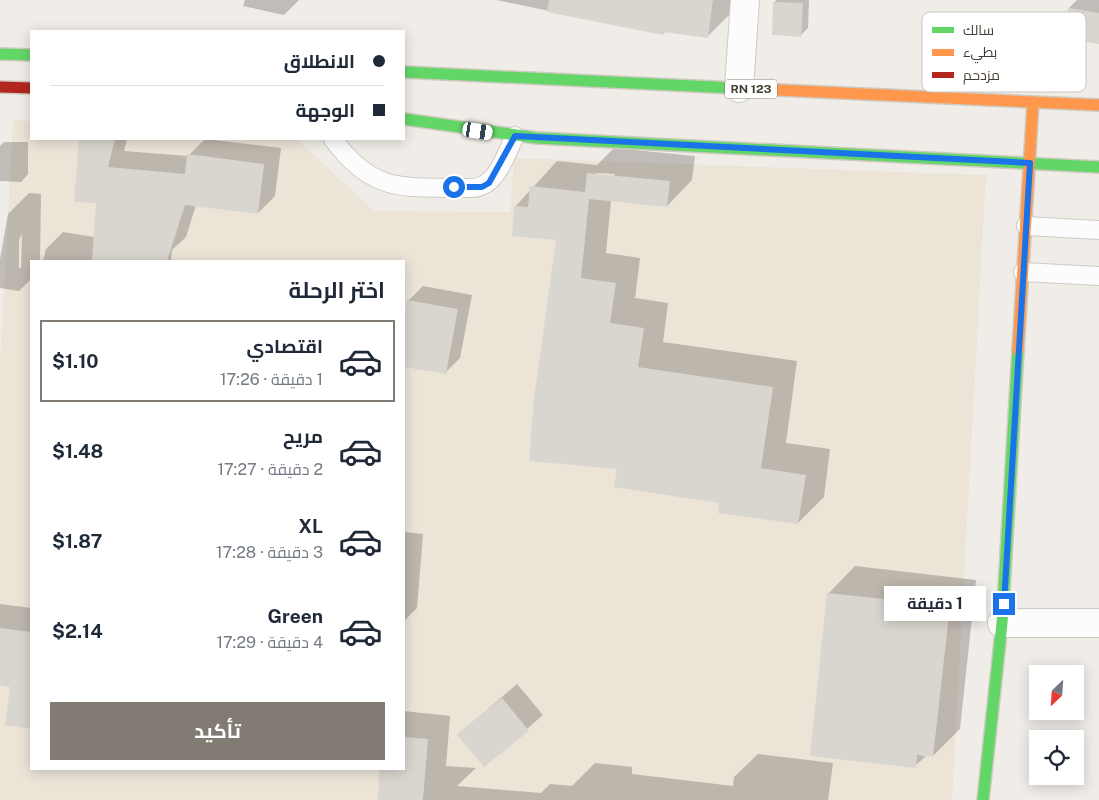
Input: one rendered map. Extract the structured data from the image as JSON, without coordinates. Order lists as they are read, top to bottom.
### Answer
{
  "streets": {
    "main road": ["RN 123"]
  },
  "legend": ["سالك", "بطيء", "مزدحم"],
  "north": "bottom left",
  "page": {
    "banner": ["الانطلاق", "الوجهة"],
    "heading": "اختر الرحلة",
    "list": [
      {
        "name": "اقتصادي",
        "note": "1 دقيقة · 17:26",
        "value": "$1.10"
      },
      {
        "name": "مريح",
        "note": "2 دقيقة · 17:27",
        "value": "$1.48"
      },
      {
        "name": "XL",
        "note": "3 دقيقة · 17:28",
        "value": "$1.87"
      },
      {
        "name": "Green",
        "note": "4 دقيقة · 17:29",
        "value": "$2.14"
      }
    ],
    "bubble": "1 دقيقة",
    "buttons": "تأكيد"
  }
}
